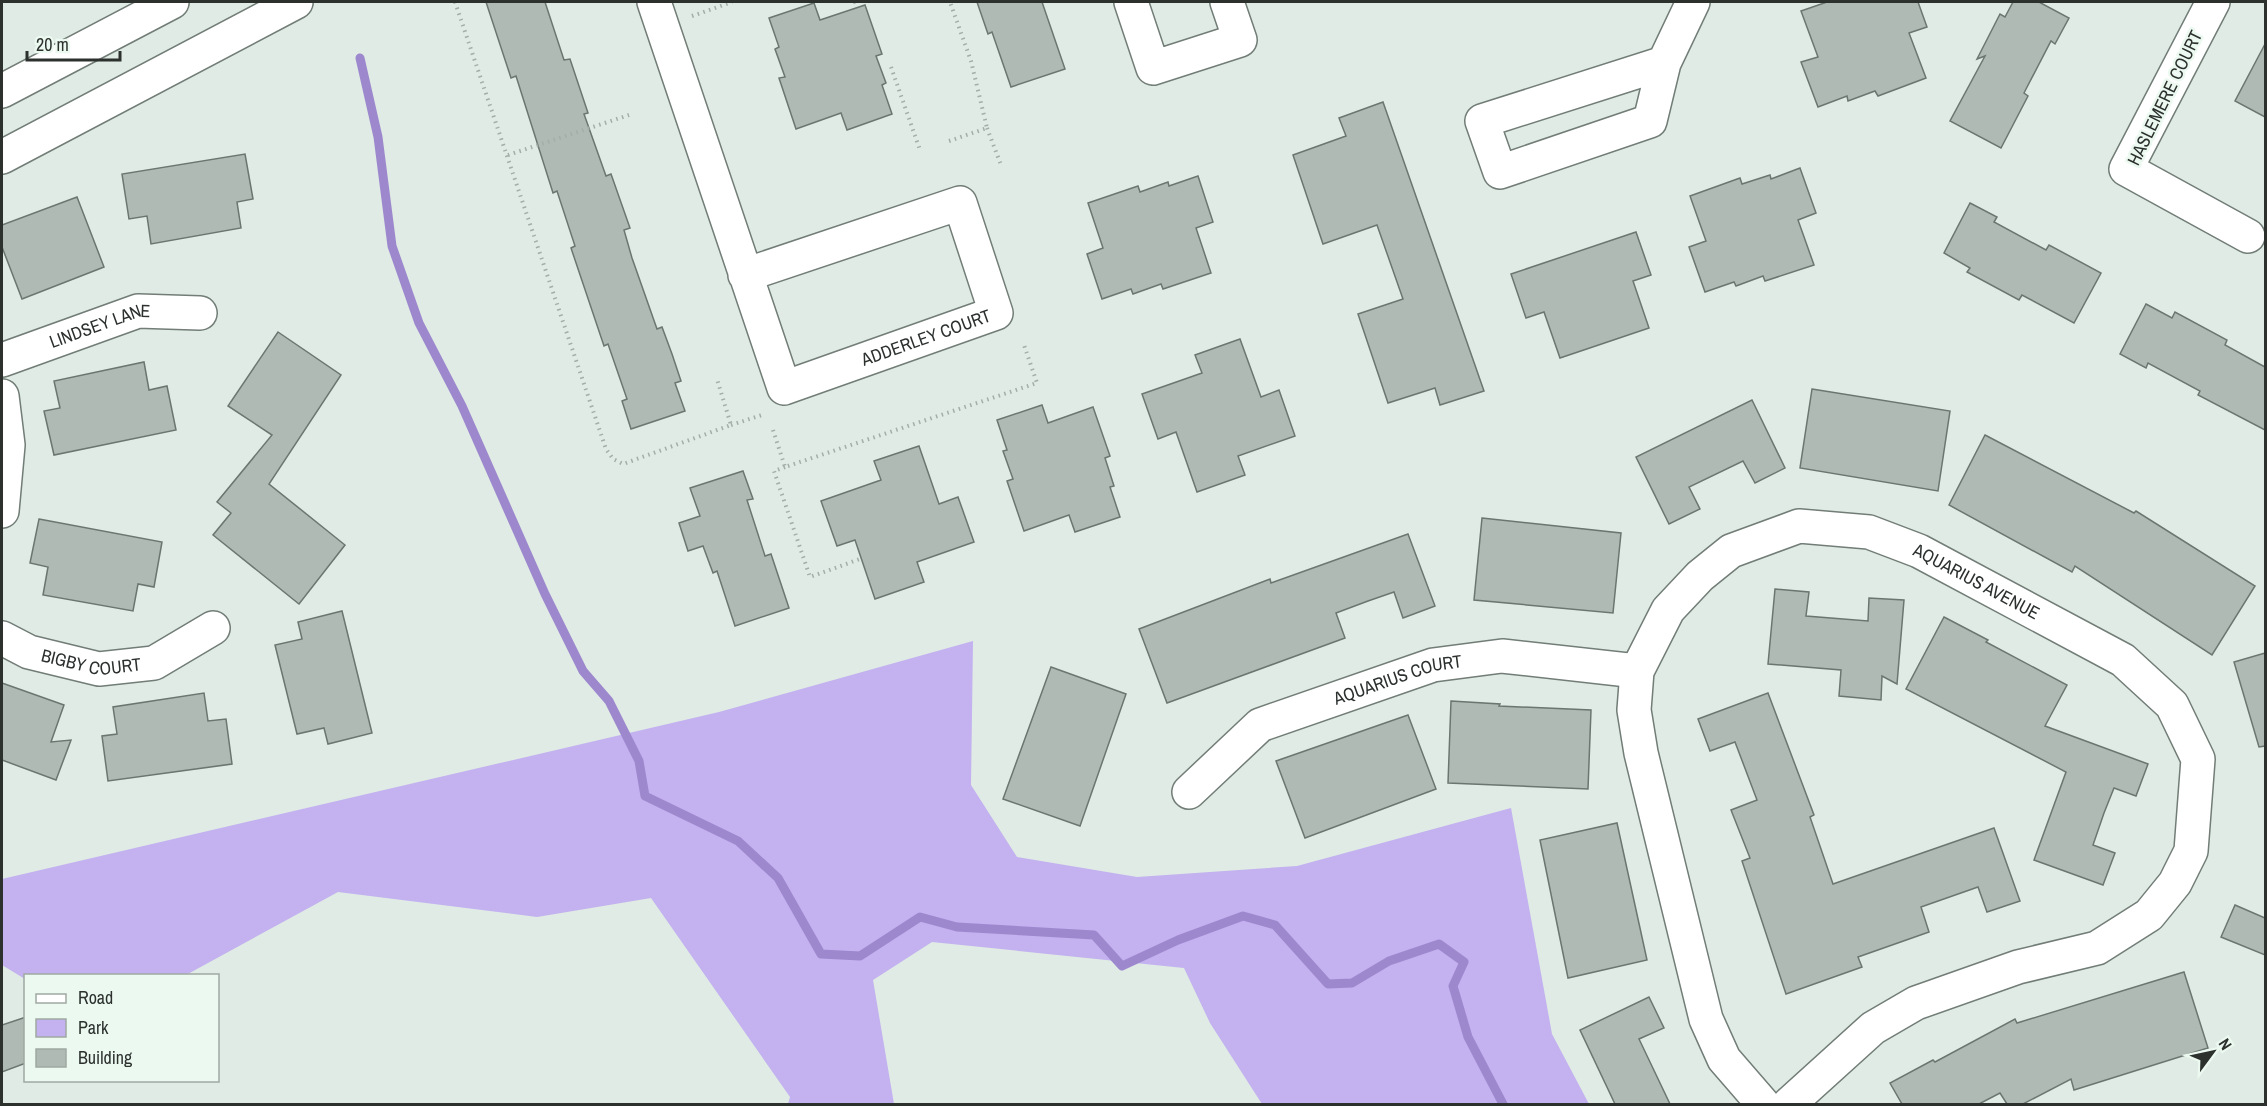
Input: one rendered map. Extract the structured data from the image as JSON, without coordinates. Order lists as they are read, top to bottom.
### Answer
{
  "streets": {
    "street": [
      "HASLEMERE COURT",
      "LINDSEY LANE",
      "ADDERLEY COURT",
      "AQUARIUS AVENUE",
      "BIGBY COURT",
      "AQUARIUS COURT"
    ]
  },
  "crossings": [
    ["AQUARIUS AVENUE", "AQUARIUS COURT"]
  ],
  "legend": ["Road", "Park", "Building"],
  "scale_bar": "20 m",
  "north": "top right"
}
